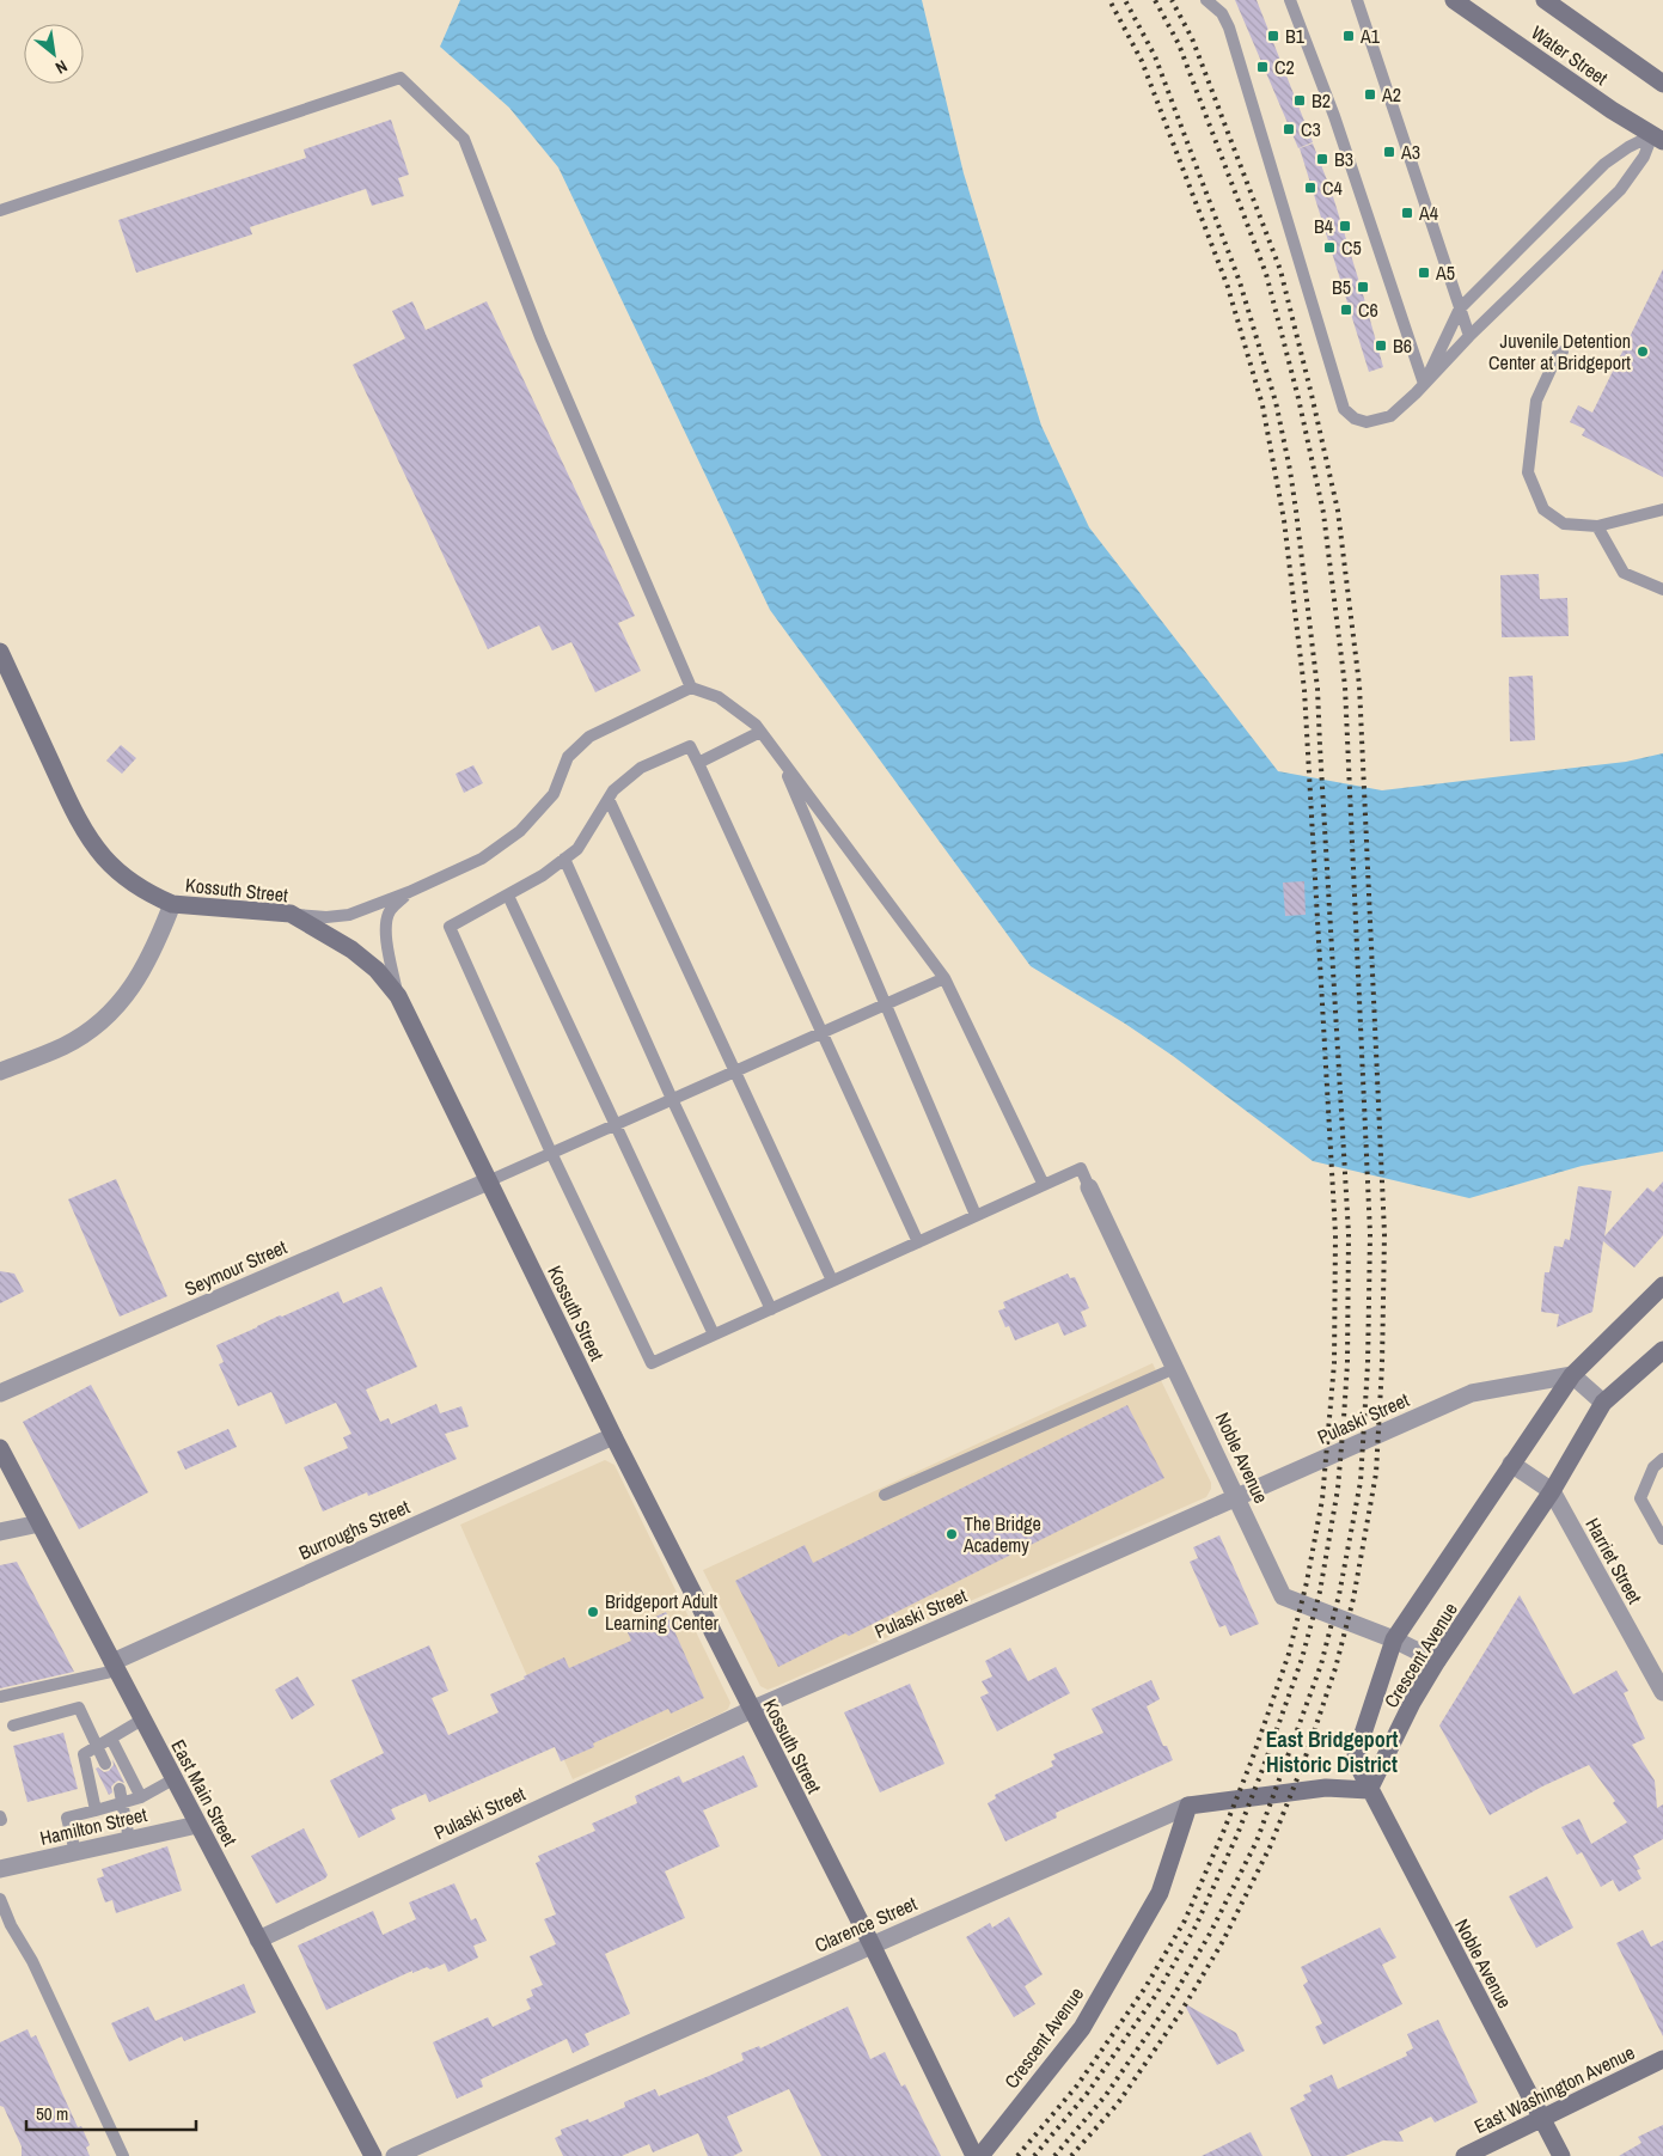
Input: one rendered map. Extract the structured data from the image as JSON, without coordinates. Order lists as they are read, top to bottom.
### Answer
{
  "streets": {
    "main road": [
      "Water Street",
      "Kossuth Street",
      "Noble Avenue",
      "Crescent Avenue",
      "East Main Street",
      "Clarence Street",
      "East Washington Avenue"
    ],
    "street": [
      "Seymour Street",
      "Pulaski Street",
      "Burroughs Street",
      "Harriet Street",
      "Hamilton Street"
    ]
  },
  "crossings": [
    ["Kossuth Street", "Seymour Street"],
    ["Kossuth Street", "Pulaski Street"],
    ["Kossuth Street", "Burroughs Street"],
    ["Kossuth Street", "Clarence Street"],
    ["Pulaski Street", "Noble Avenue"],
    ["Pulaski Street", "Crescent Avenue"],
    ["Pulaski Street", "East Main Street"],
    ["Noble Avenue", "Crescent Avenue"],
    ["Noble Avenue", "Clarence Street"],
    ["Noble Avenue", "East Washington Avenue"],
    ["Burroughs Street", "East Main Street"],
    ["Harriet Street", "Crescent Avenue"],
    ["Crescent Avenue", "Clarence Street"],
    ["East Main Street", "Hamilton Street"]
  ],
  "districts": ["East Bridgeport Historic District"],
  "places": {
    "transit": [
      "B1",
      "A1",
      "C2",
      "A2",
      "B2",
      "C3",
      "A3",
      "B3",
      "C4",
      "A4",
      "B4",
      "C5",
      "A5",
      "B5",
      "C6",
      "B6"
    ],
    "other": ["Juvenile Detention Center at Bridgeport", "The Bridge Academy", "Bridgeport Adult Learning Center"]
  },
  "scale_bar": "50 m",
  "north": "bottom right"
}
